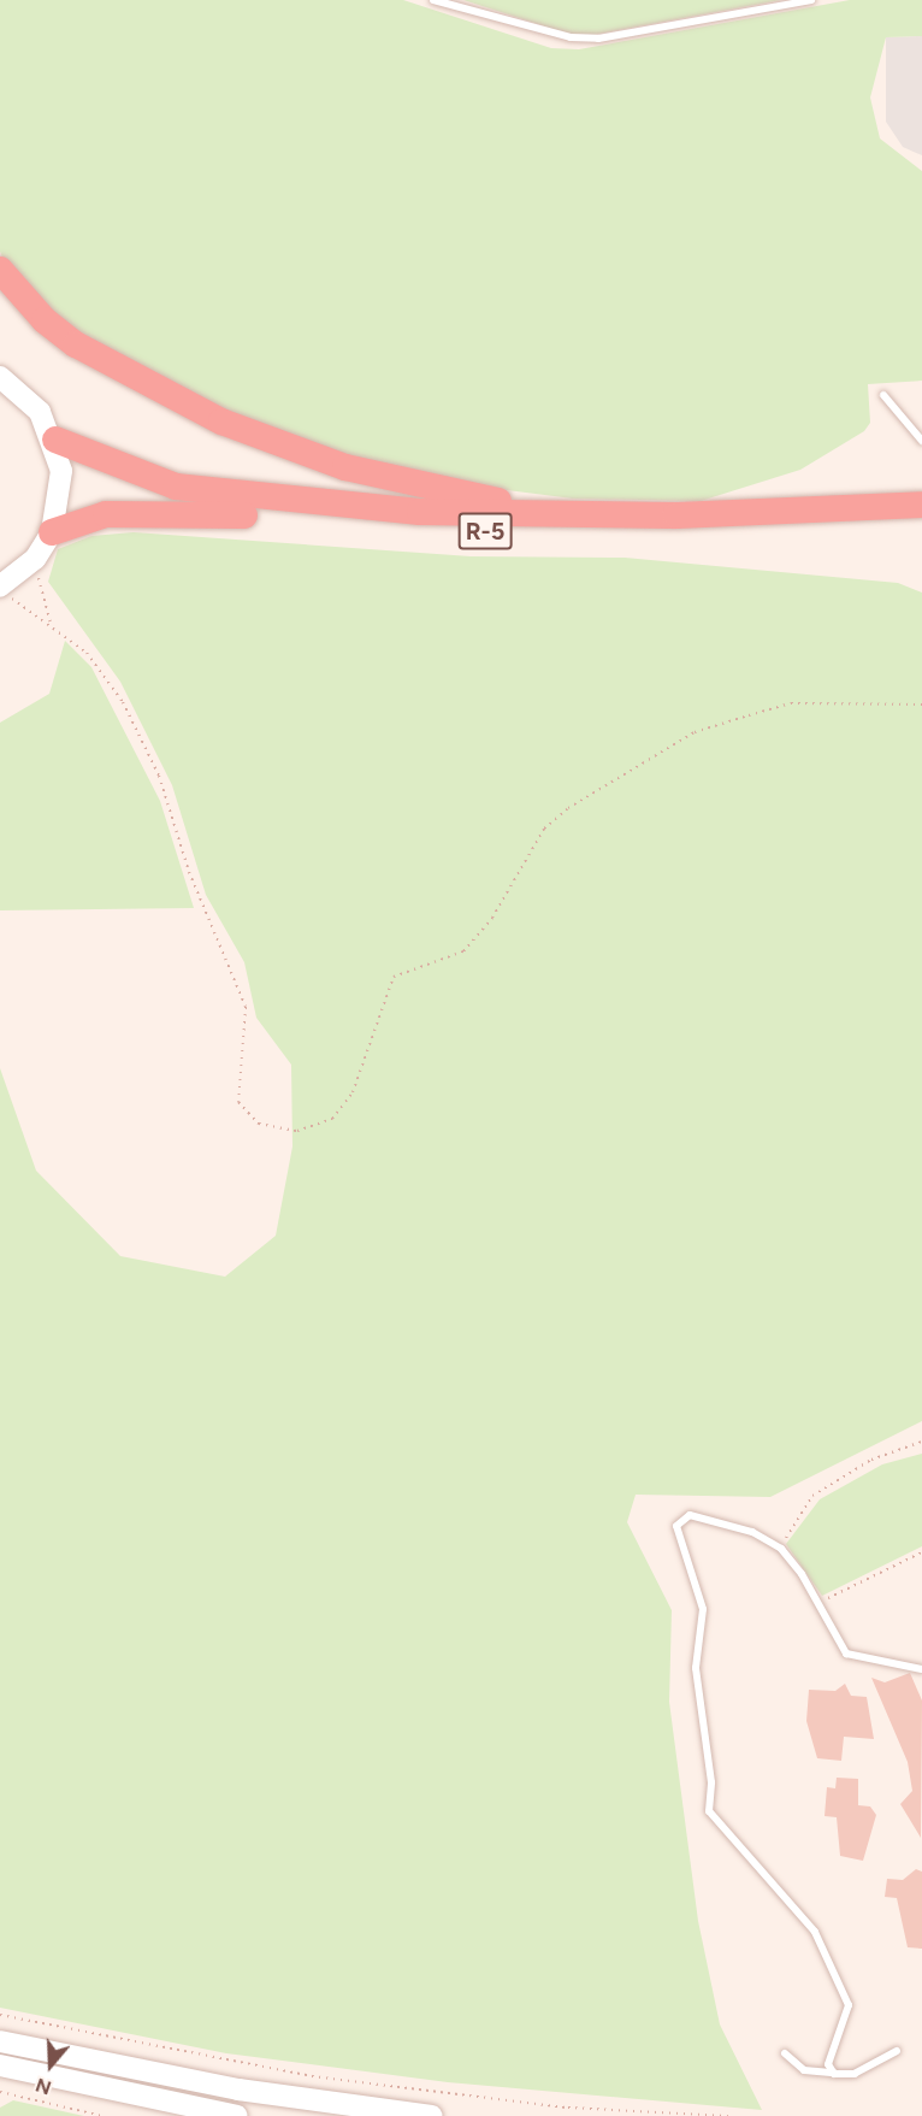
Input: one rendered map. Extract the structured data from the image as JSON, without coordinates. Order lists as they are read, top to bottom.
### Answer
{
  "streets": {
    "highway": ["R-5"]
  },
  "north": "bottom"
}
